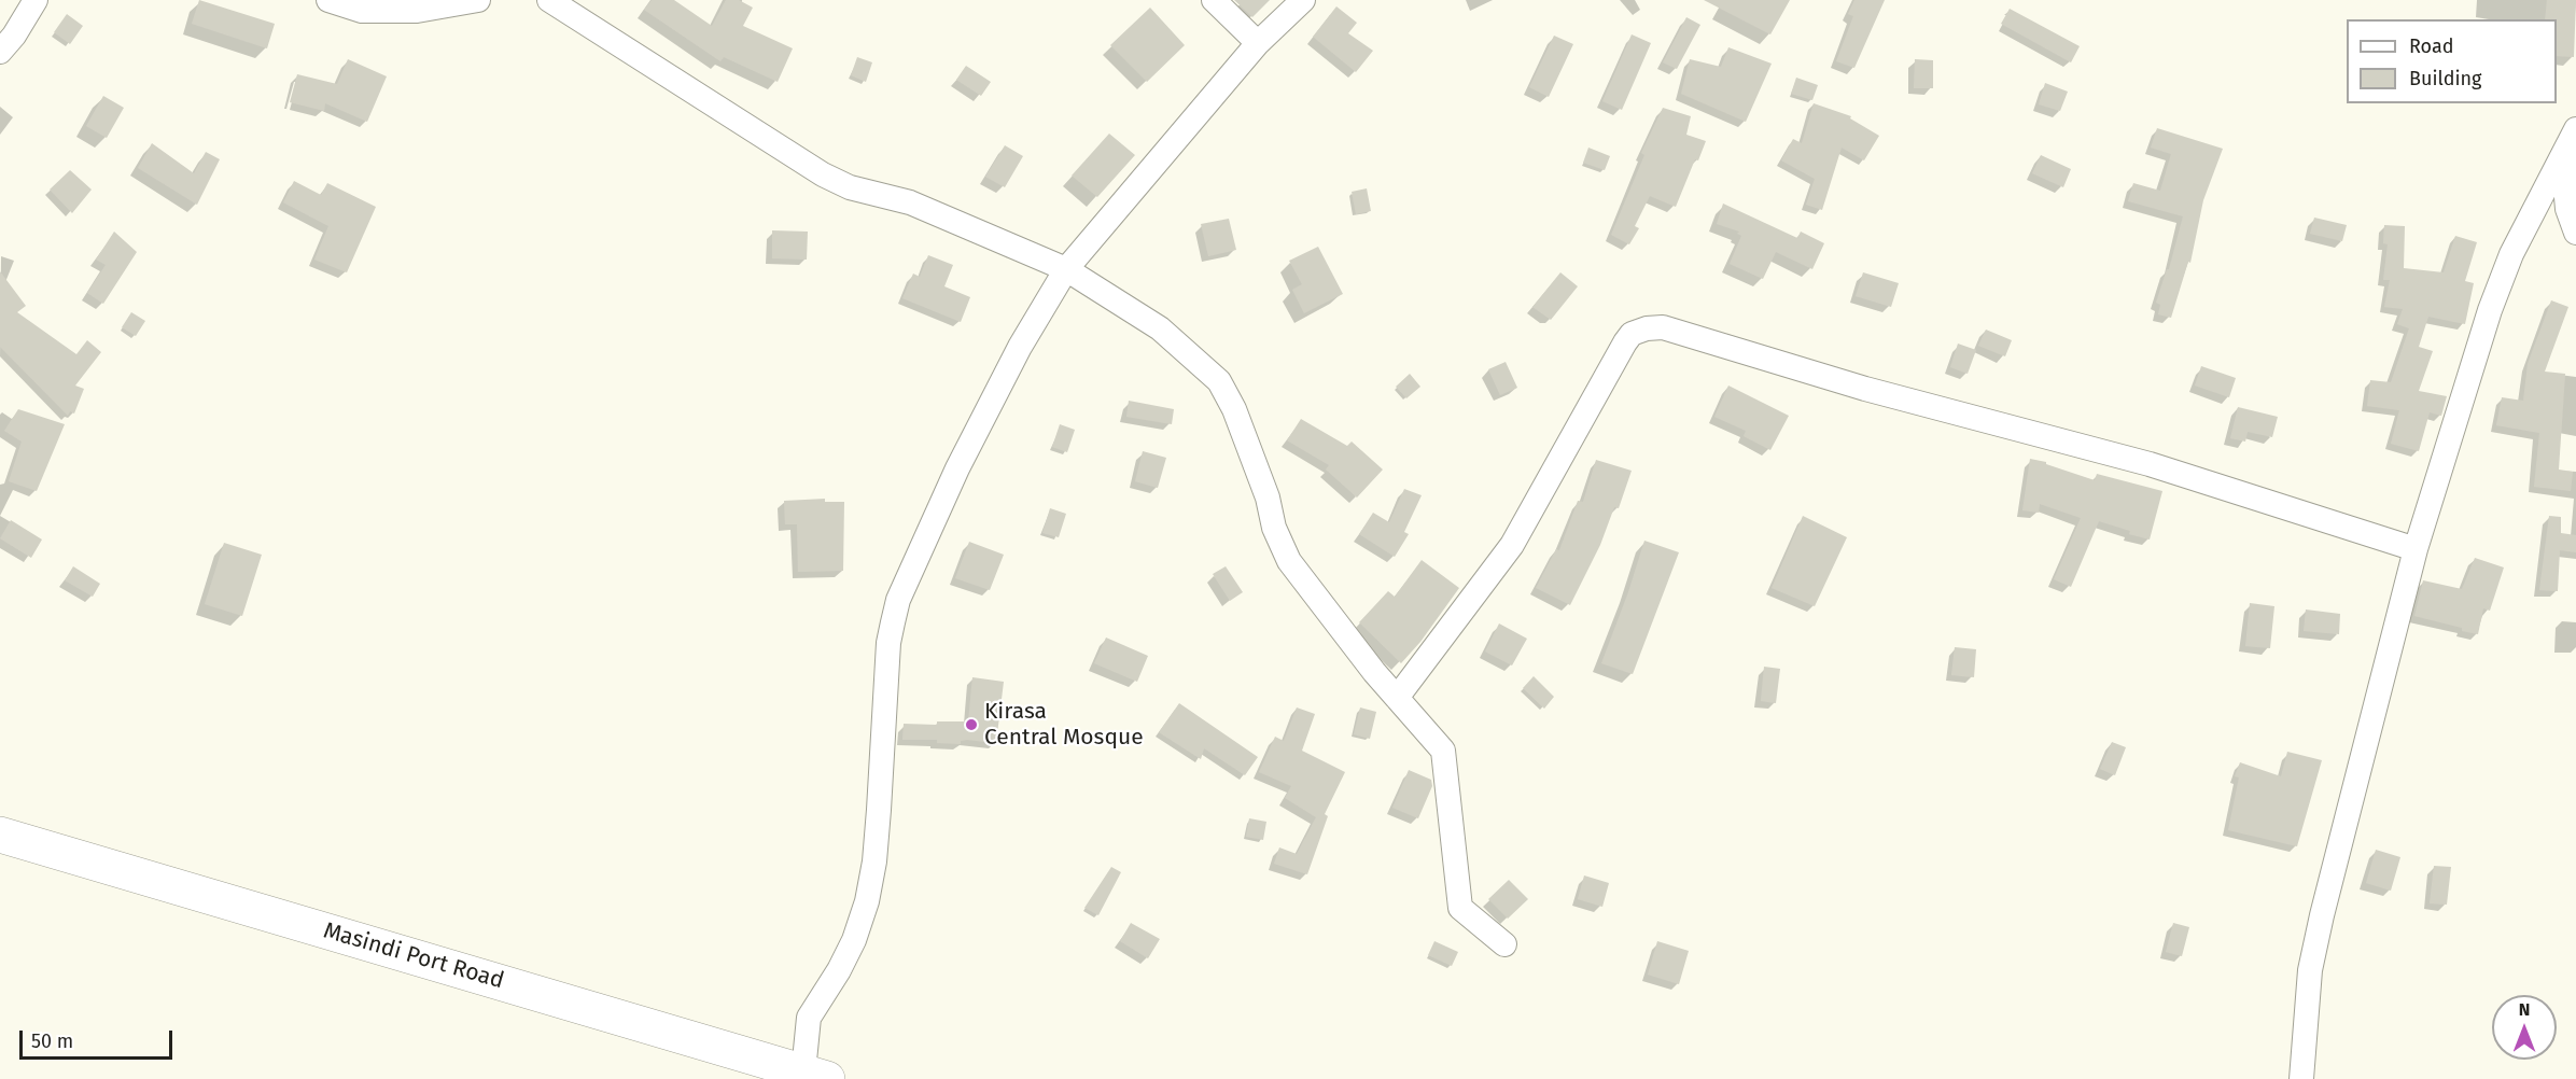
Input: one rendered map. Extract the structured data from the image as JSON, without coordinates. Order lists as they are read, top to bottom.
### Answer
{
  "streets": {
    "main road": ["Masindi Port Road"]
  },
  "places": ["Kirasa Central Mosque"],
  "legend": ["Road", "Building"],
  "scale_bar": "50 m",
  "north": "top"
}
